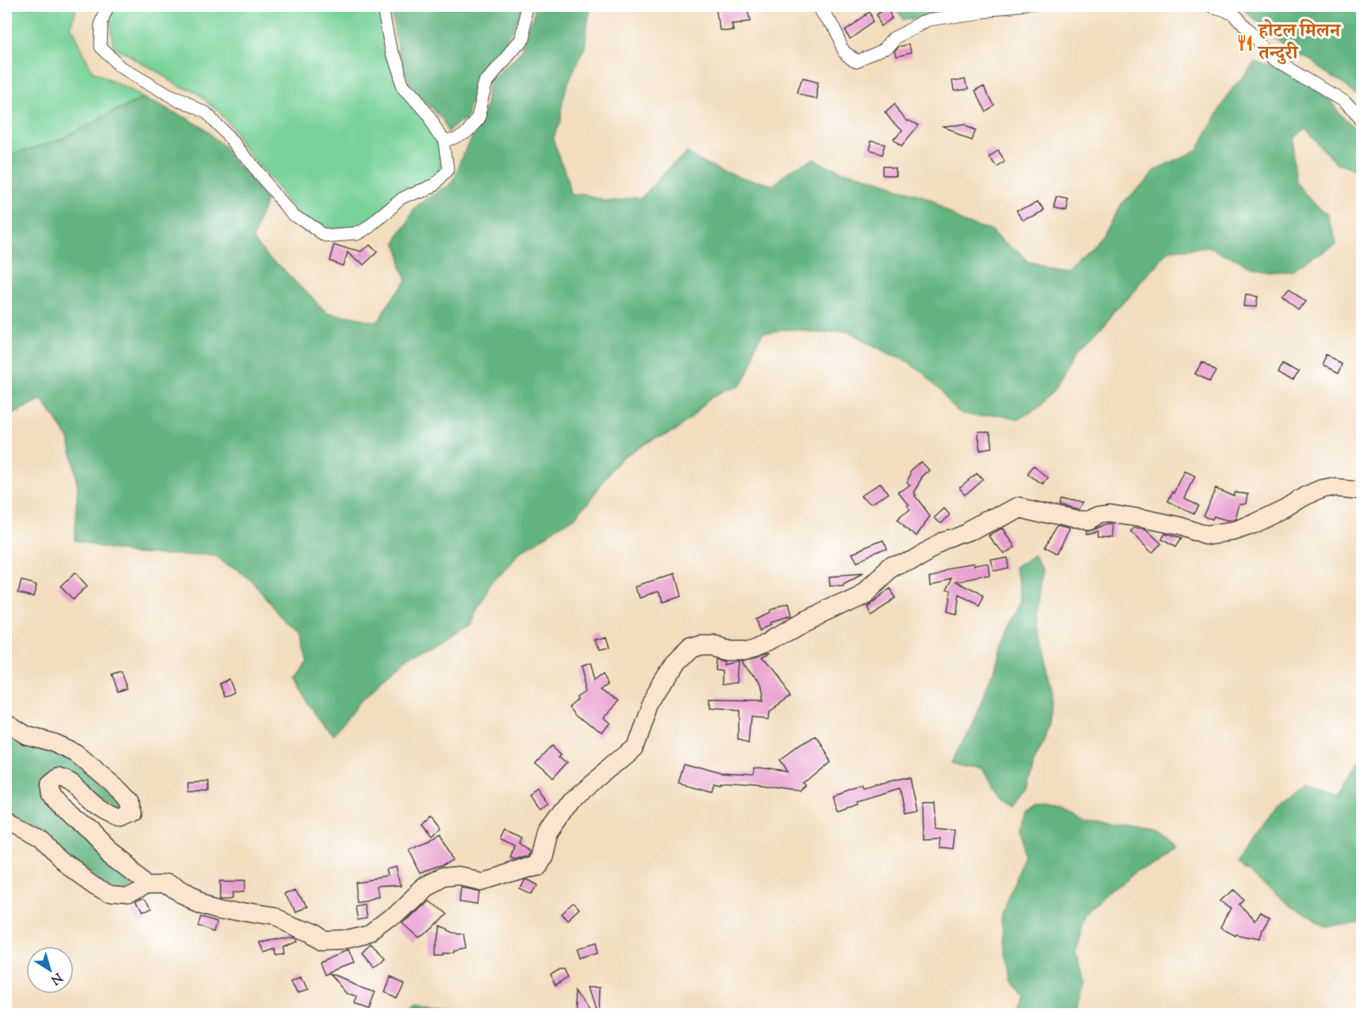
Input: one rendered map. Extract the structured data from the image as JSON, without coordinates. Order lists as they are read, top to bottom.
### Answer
{
  "places": {
    "restaurant": ["होटल मिलन तन्दुरी"]
  },
  "north": "bottom right"
}
